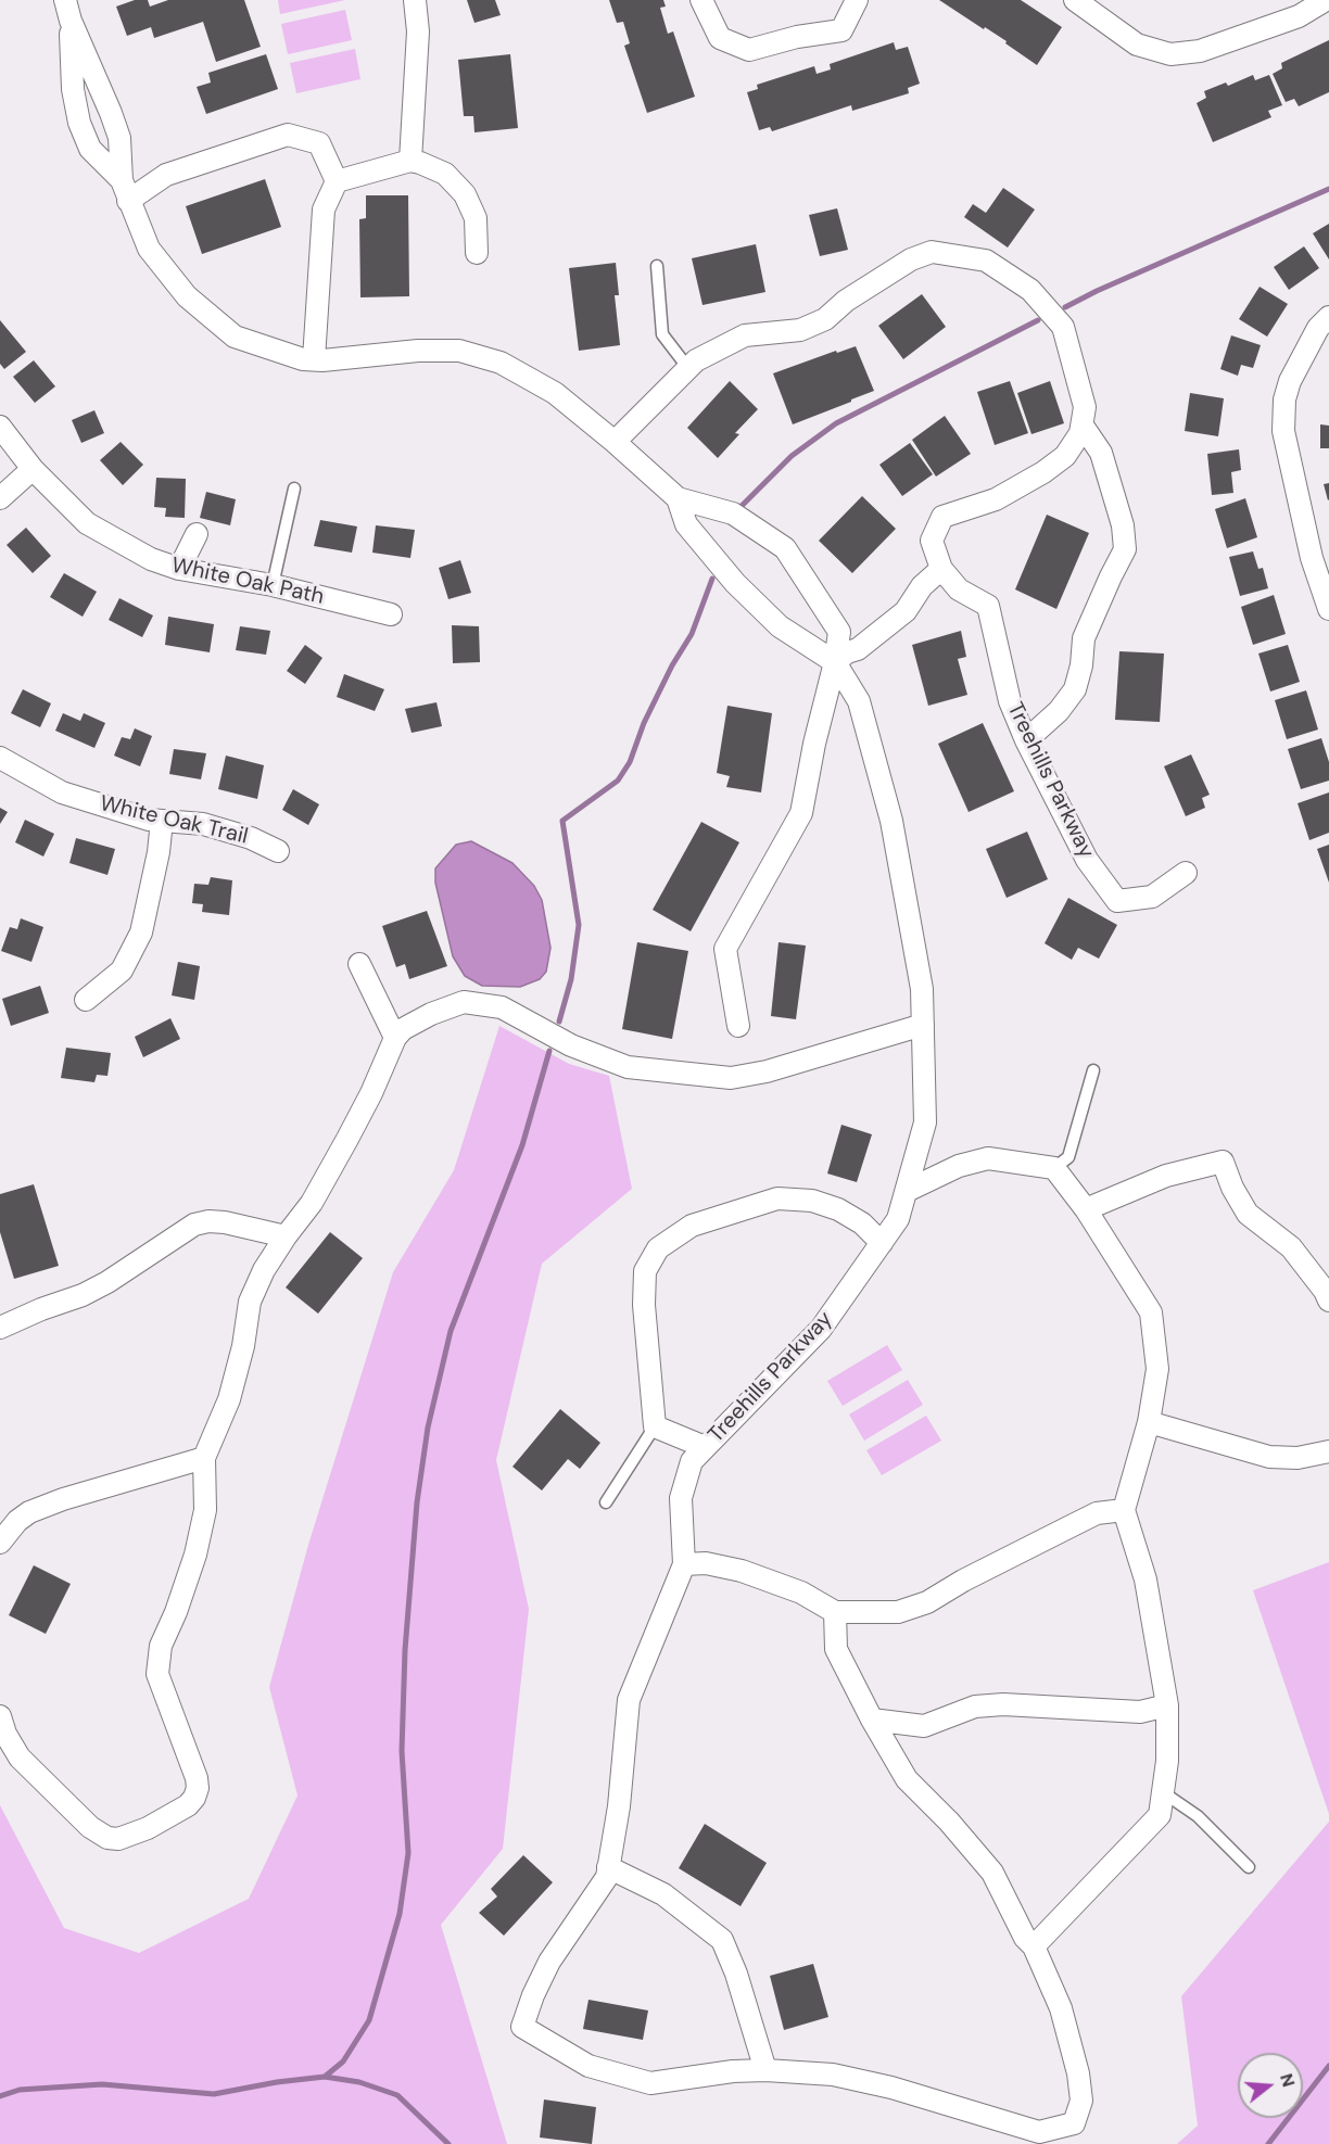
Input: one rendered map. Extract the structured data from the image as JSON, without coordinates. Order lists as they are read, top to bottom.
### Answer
{
  "streets": {
    "street": ["White Oak Path", "Treehills Parkway", "White Oak Trail"]
  },
  "north": "right"
}
